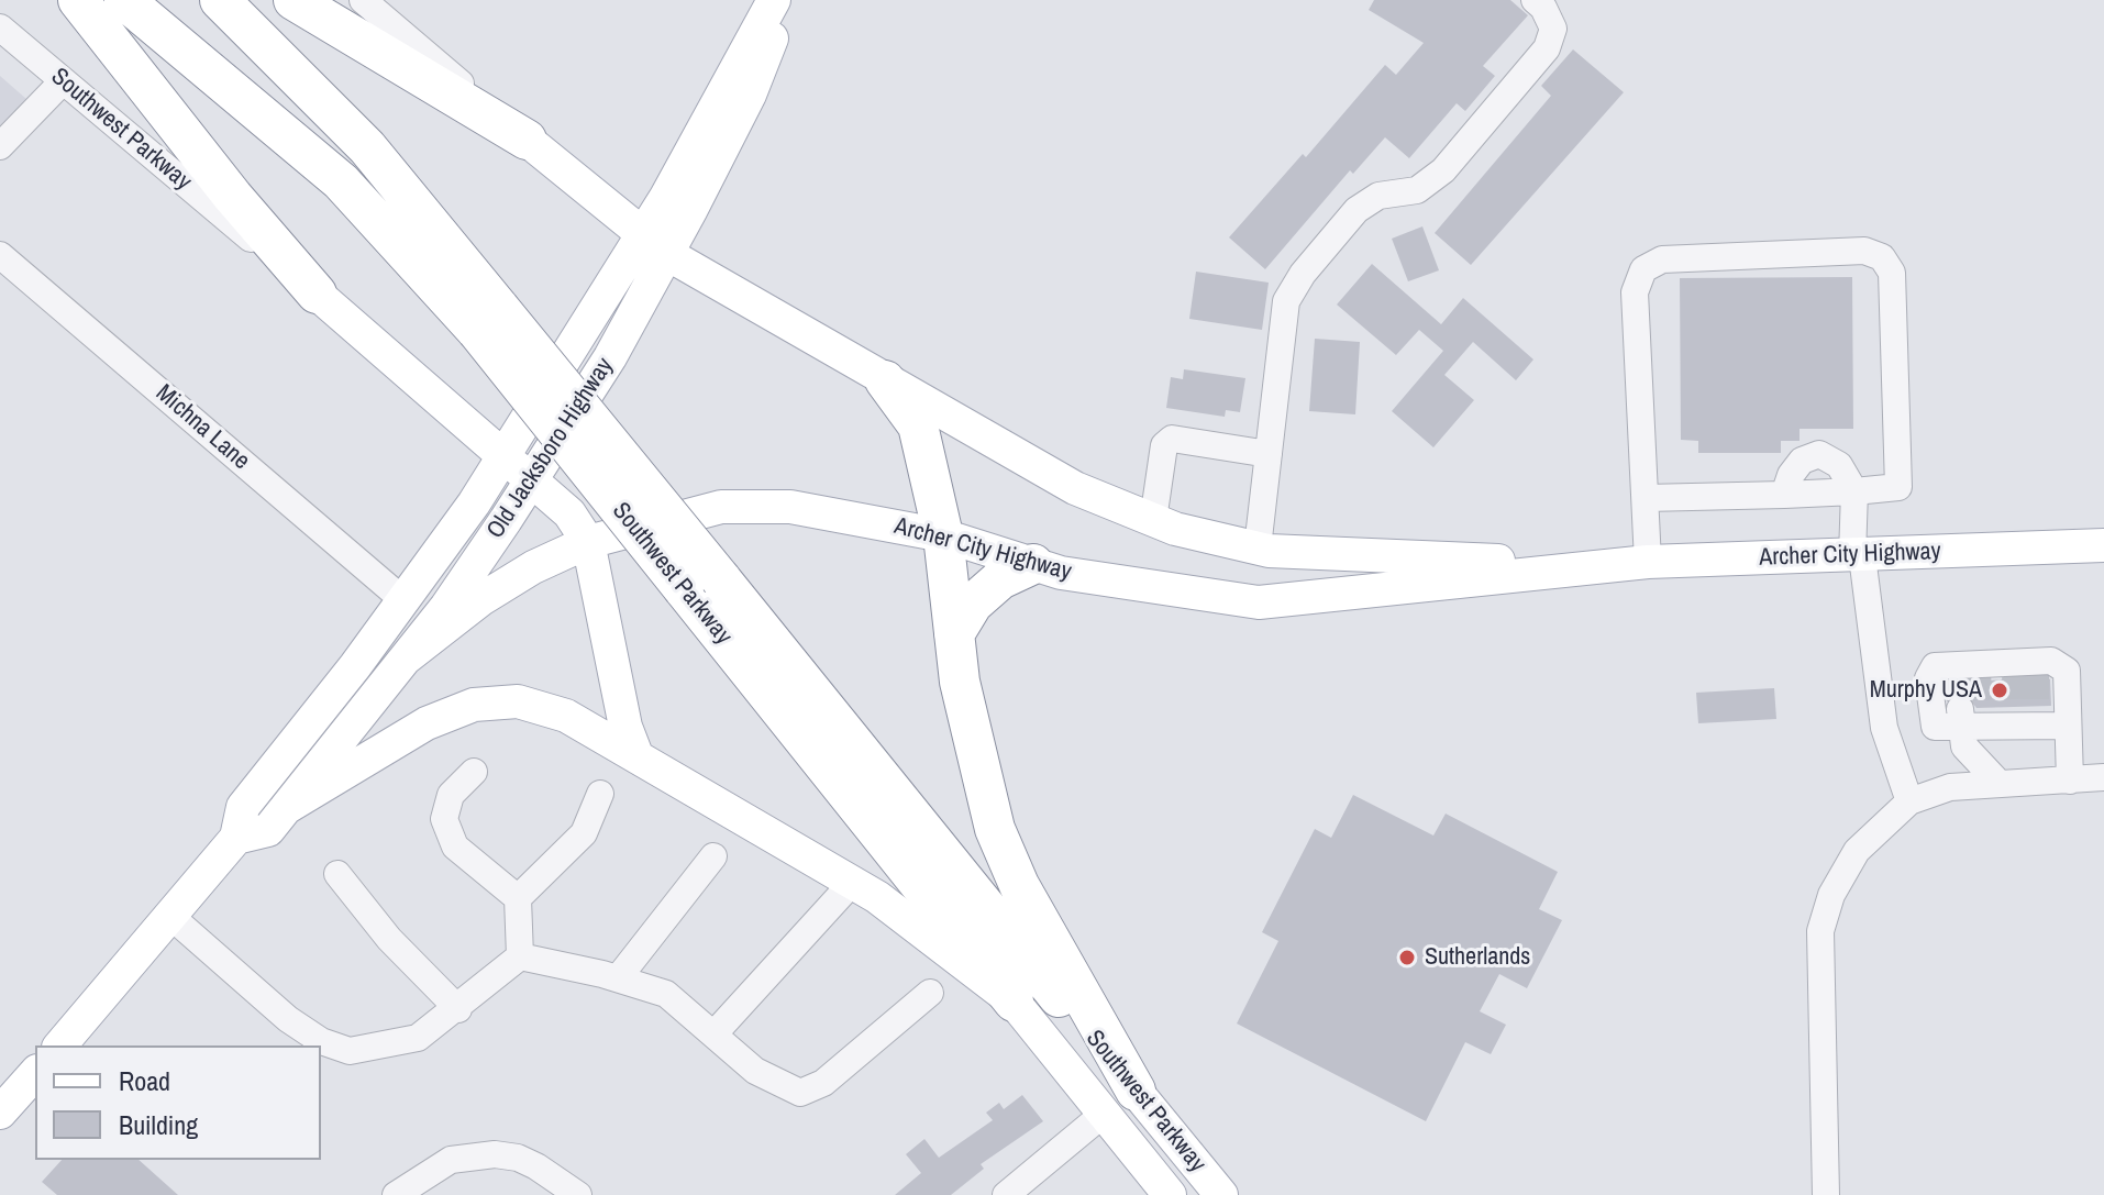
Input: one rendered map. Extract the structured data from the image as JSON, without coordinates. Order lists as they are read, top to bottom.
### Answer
{
  "streets": {
    "highway": ["Southwest Parkway"],
    "main road": ["Old Jacksboro Highway", "Archer City Highway"],
    "street": ["Michna Lane"]
  },
  "crossings": [
    ["Southwest Parkway", "Old Jacksboro Highway"],
    ["Southwest Parkway", "Archer City Highway"],
    ["Michna Lane", "Old Jacksboro Highway"],
    ["Old Jacksboro Highway", "Archer City Highway"]
  ],
  "places": ["Murphy USA", "Sutherlands"],
  "legend": ["Road", "Building"]
}
